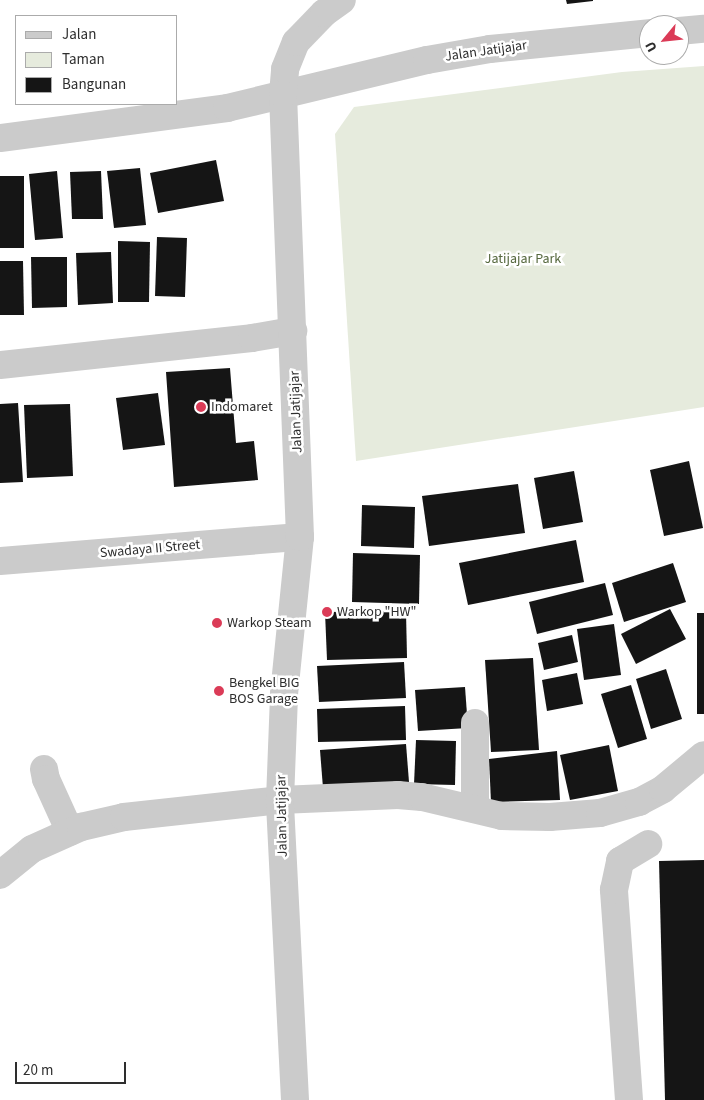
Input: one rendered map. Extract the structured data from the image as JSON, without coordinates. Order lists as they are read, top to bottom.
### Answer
{
  "streets": {
    "street": ["Jalan Jatijajar", "Swadaya II Street"]
  },
  "crossings": [
    ["Jalan Jatijajar", "Swadaya II Street"]
  ],
  "parks": ["Jatijajar Park"],
  "places": [
    "Indomaret",
    "Warkop \"HW\"",
    "Warkop Steam",
    "Bengkel BIG BOS Garage"
  ],
  "legend": ["Jalan", "Taman", "Bangunan"],
  "scale_bar": "20 m",
  "north": "bottom left"
}
